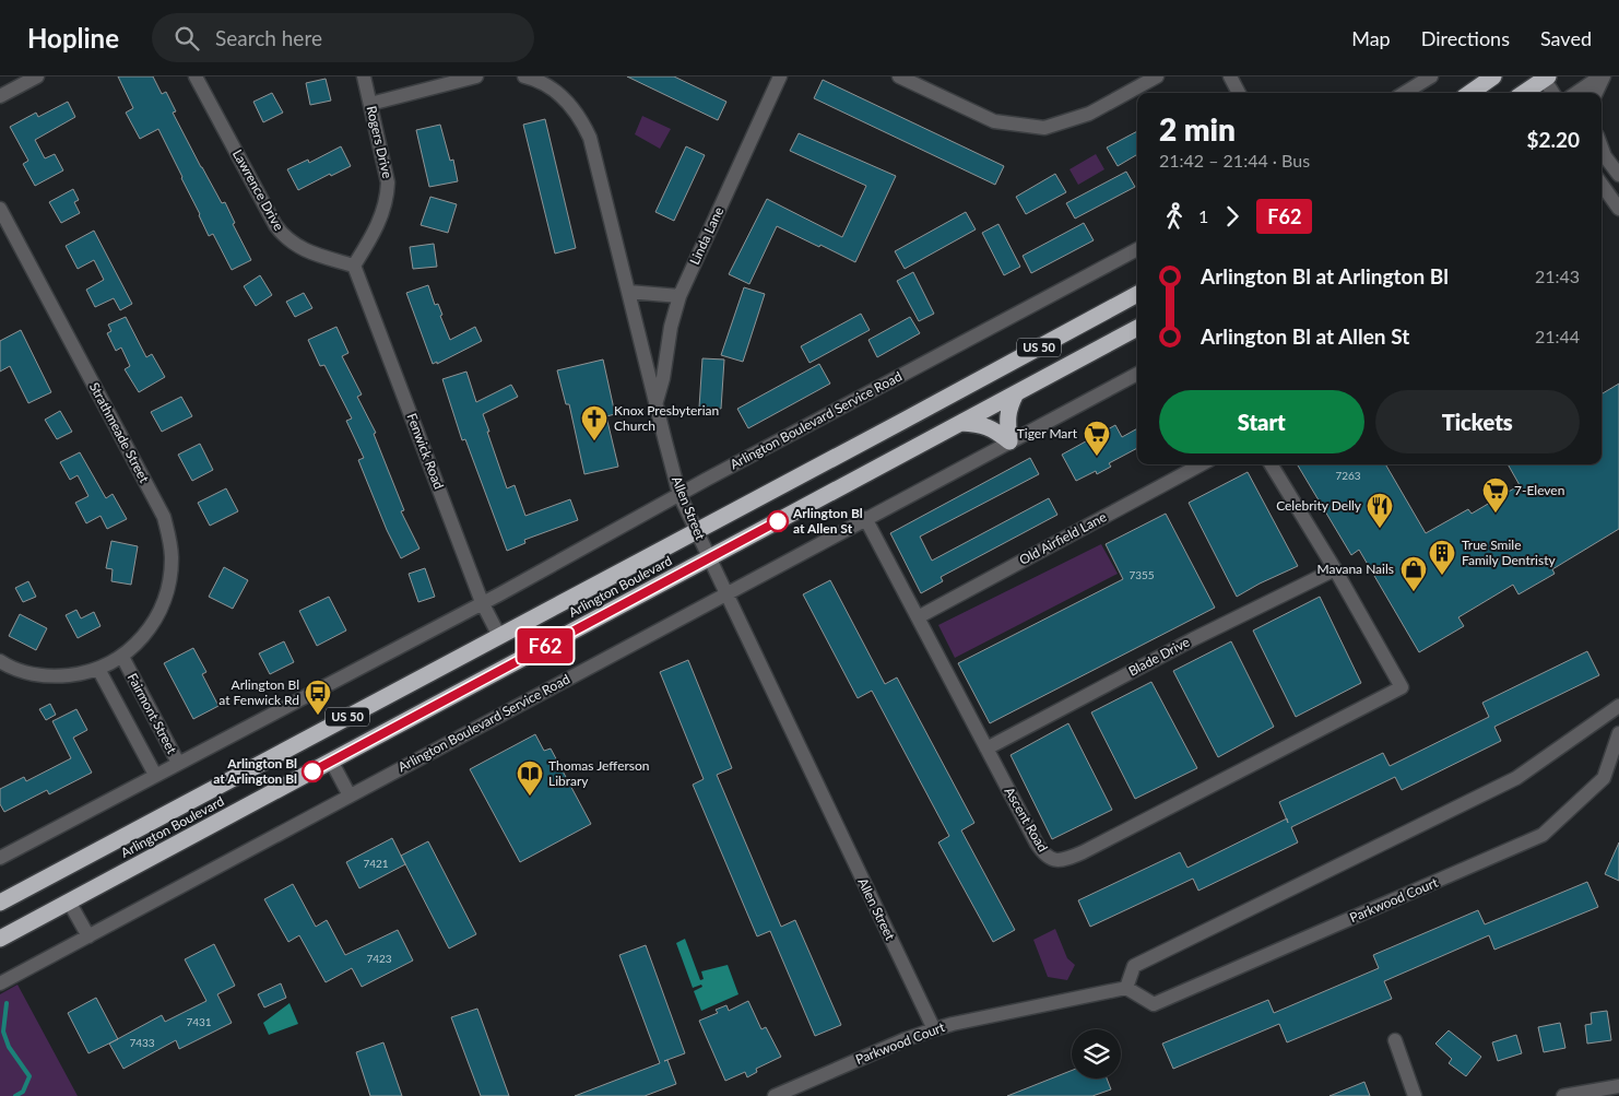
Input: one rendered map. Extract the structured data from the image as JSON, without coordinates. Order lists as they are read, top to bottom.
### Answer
{
  "streets": {
    "highway": ["US 50", "Arlington Boulevard"],
    "street": [
      "Rogers Drive",
      "Lawrence Drive",
      "Linda Lane",
      "Arlington Boulevard Service Road",
      "Strathmeade Street",
      "Fenwick Road",
      "Allen Street",
      "Old Airfield Lane",
      "Blade Drive",
      "Fairmont Street",
      "Ascent Road",
      "Parkwood Court"
    ]
  },
  "crossings": [
    ["Rogers Drive", "Lawrence Drive"],
    ["Rogers Drive", "Fenwick Road"],
    ["Lawrence Drive", "Fenwick Road"],
    ["Linda Lane", "Allen Street"],
    ["Arlington Boulevard Service Road", "Fenwick Road"],
    ["Arlington Boulevard Service Road", "Allen Street"],
    ["Arlington Boulevard Service Road", "Fairmont Street"],
    ["Arlington Boulevard Service Road", "Ascent Road"],
    ["Strathmeade Street", "Fairmont Street"],
    ["Fenwick Road", "Arlington Boulevard"],
    ["Allen Street", "Arlington Boulevard"],
    ["Allen Street", "Parkwood Court"],
    ["Old Airfield Lane", "Ascent Road"],
    ["Blade Drive", "Ascent Road"]
  ],
  "places": {
    "church": ["Knox Presbyterian Church"],
    "supermarket": ["Tiger Mart", "7-Eleven"],
    "other": ["Arlington Bl at Allen St", "Arlington Bl at Arlington Bl"],
    "restaurant": ["Celebrity Delly"],
    "building": ["True Smile Family Dentristy"],
    "shop": ["Mavana Nails"],
    "bus stop": ["Arlington Bl at Fenwick Rd"],
    "library": ["Thomas Jefferson Library"]
  },
  "lines": ["bus line F62"],
  "house_numbers": [
    "7263",
    "7355",
    "7421",
    "7423",
    "7431",
    "7433"
  ],
  "page": {
    "header": "Hopline",
    "search": "Search here",
    "nav": ["Map", "Directions", "Saved"],
    "on_map": "F62",
    "heading": ["2 min", "21:42 – 21:44 · Bus", "$2.20"],
    "legs": ["1", "F62"],
    "list": [
      {
        "name": "Arlington Bl at Arlington Bl",
        "value": "21:43"
      },
      {
        "name": "Arlington Bl at Allen St",
        "value": "21:44"
      }
    ],
    "buttons": ["Start", "Tickets"]
  }
}
